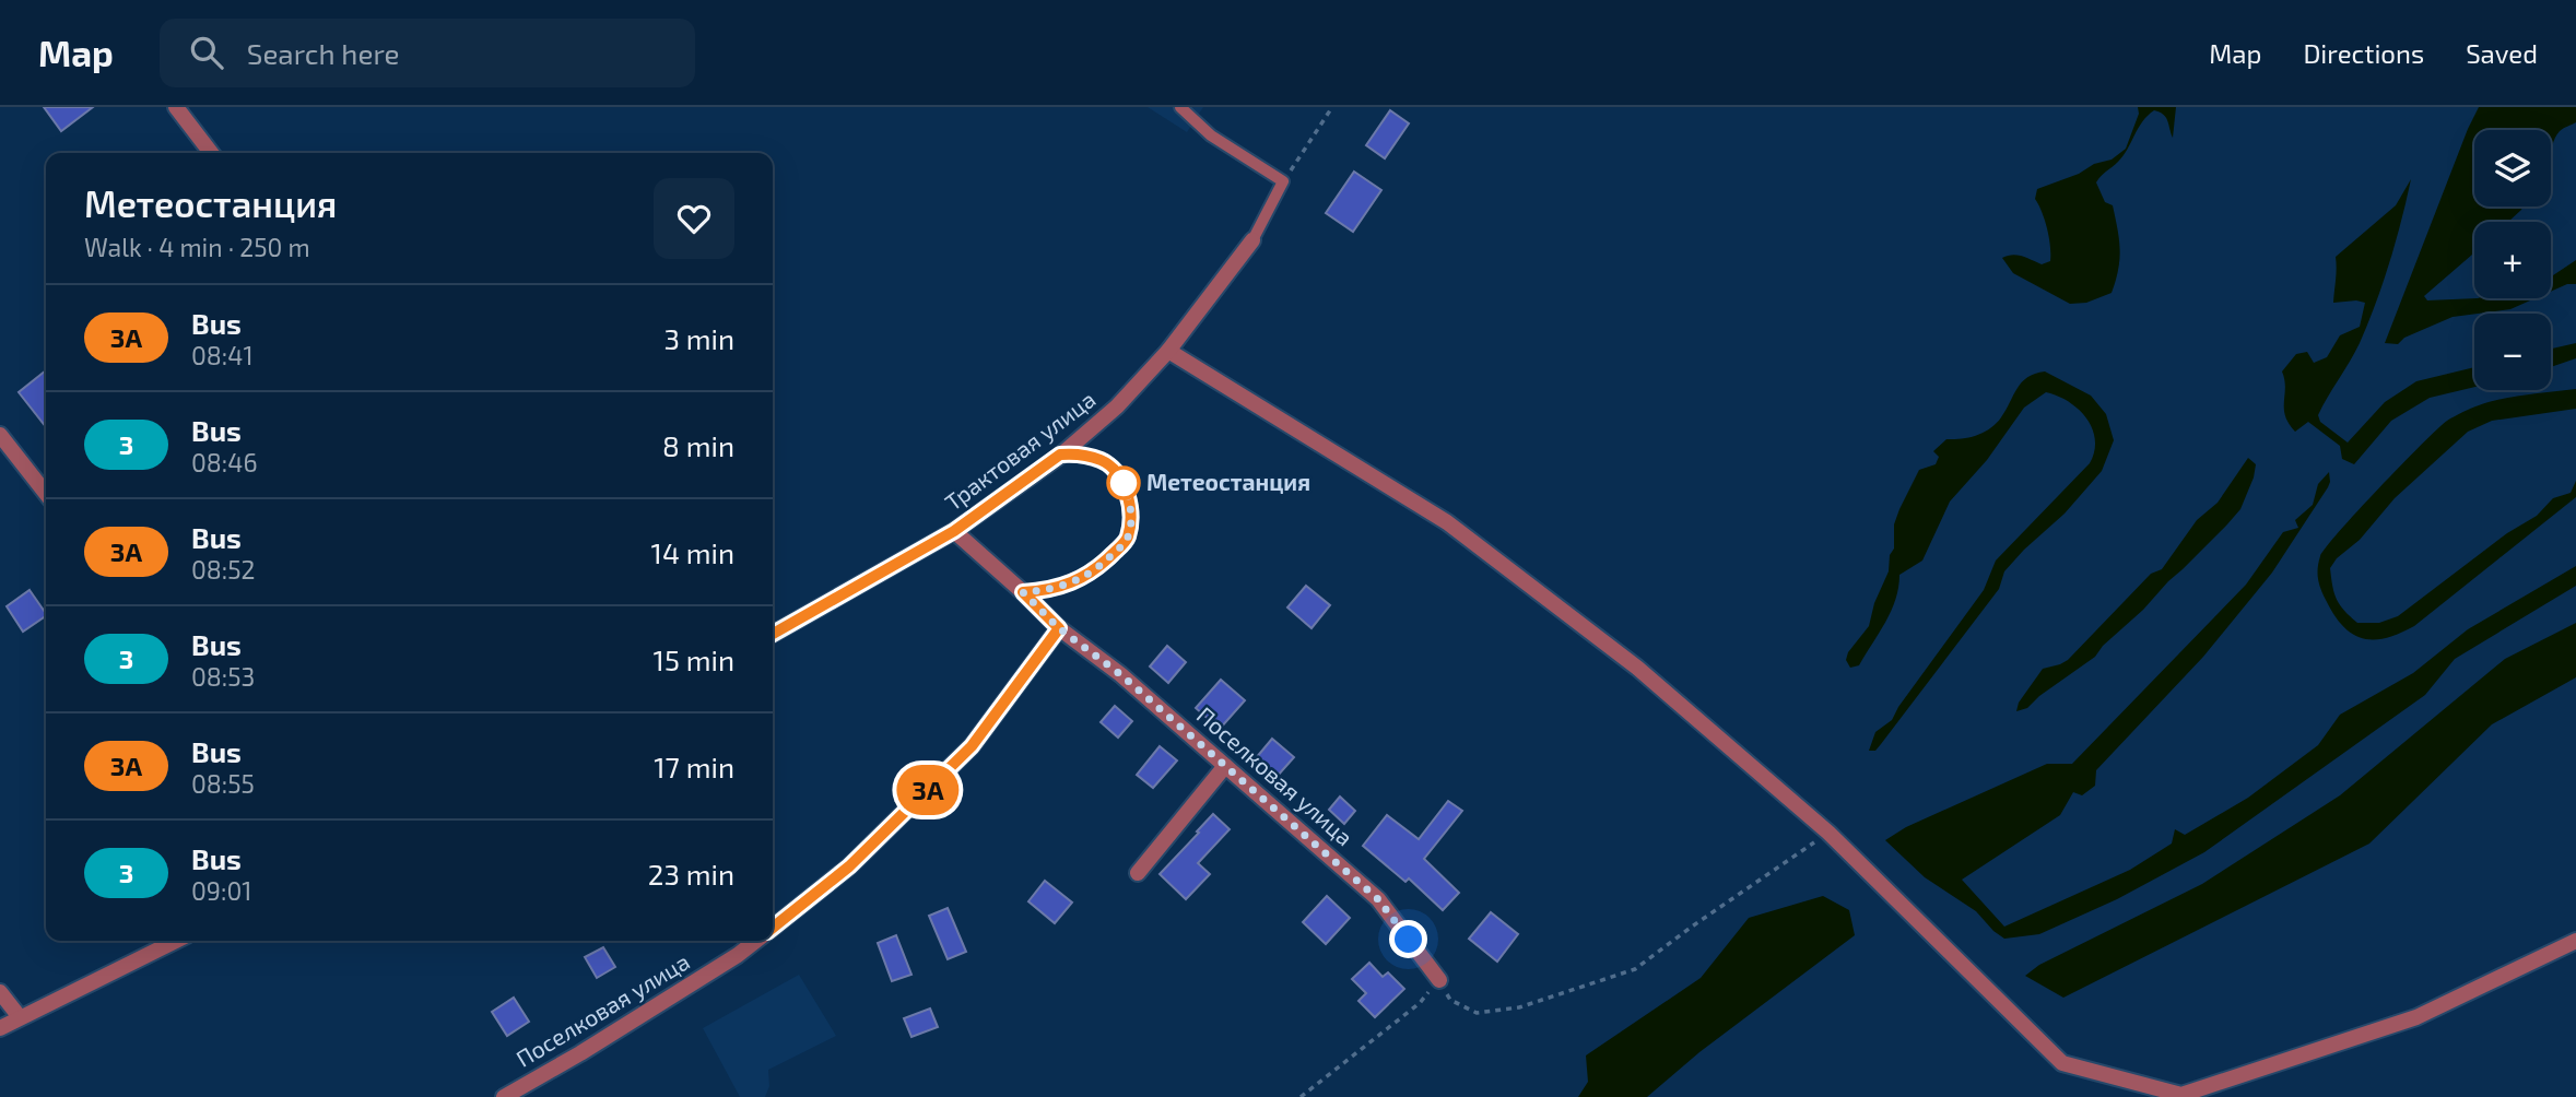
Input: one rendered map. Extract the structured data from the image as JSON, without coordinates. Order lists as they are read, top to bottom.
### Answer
{
  "streets": {
    "street": ["Трактовая улица", "Поселковая улица"]
  },
  "crossings": [
    ["Трактовая улица", "Поселковая улица"]
  ],
  "places": ["Метеостанция"],
  "lines": ["bus line 3А"],
  "page": {
    "header": "Map",
    "search": "Search here",
    "nav": ["Map", "Directions", "Saved"],
    "on_map": "3А",
    "map_buttons": ["+", "−"],
    "heading": ["Метеостанция", "Walk · 4 min · 250 m"],
    "list": [
      {
        "mark": "3А",
        "name": "Bus",
        "note": "08:41",
        "value": "3 min"
      },
      {
        "mark": "3",
        "name": "Bus",
        "note": "08:46",
        "value": "8 min"
      },
      {
        "mark": "3А",
        "name": "Bus",
        "note": "08:52",
        "value": "14 min"
      },
      {
        "mark": "3",
        "name": "Bus",
        "note": "08:53",
        "value": "15 min"
      },
      {
        "mark": "3А",
        "name": "Bus",
        "note": "08:55",
        "value": "17 min"
      },
      {
        "mark": "3",
        "name": "Bus",
        "note": "09:01",
        "value": "23 min"
      }
    ]
  }
}
